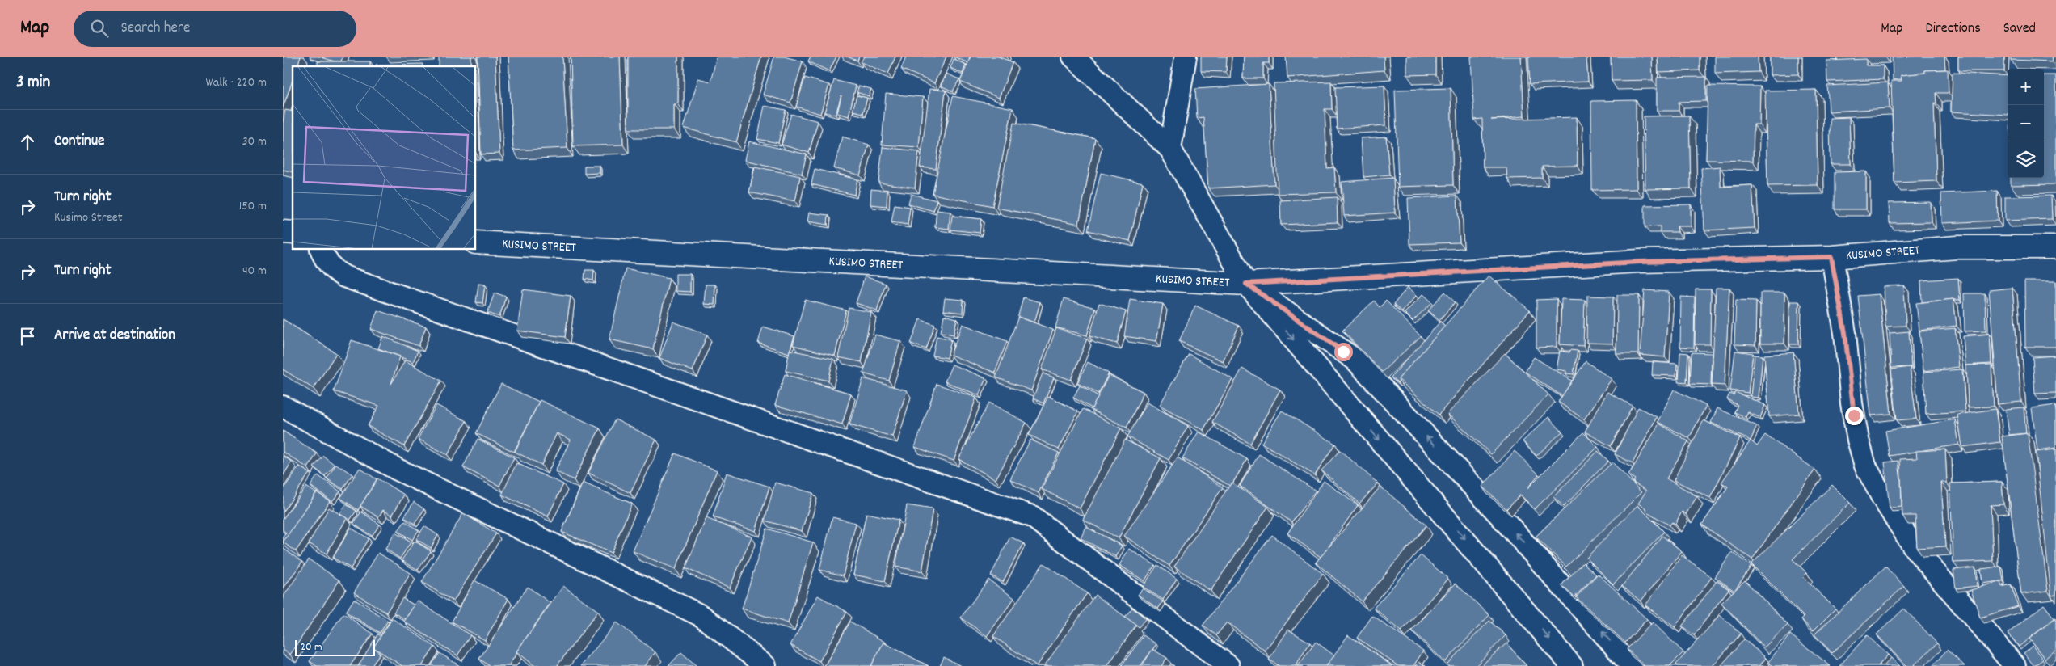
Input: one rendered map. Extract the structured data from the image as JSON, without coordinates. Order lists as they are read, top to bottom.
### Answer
{
  "streets": {
    "street": ["KUSIMO STREET"]
  },
  "scale_bar": "20 m",
  "page": {
    "header": "Map",
    "search": "Search here",
    "nav": ["Map", "Directions", "Saved"],
    "heading": ["3 min", "Walk · 220 m"],
    "map_buttons": ["+", "−"],
    "list": [
      ["Continue", "30 m"],
      ["Turn right", "Kusimo Street", "150 m"],
      ["Turn right", "40 m"],
      "Arrive at destination"
    ],
    "scale": "20 m"
  }
}
